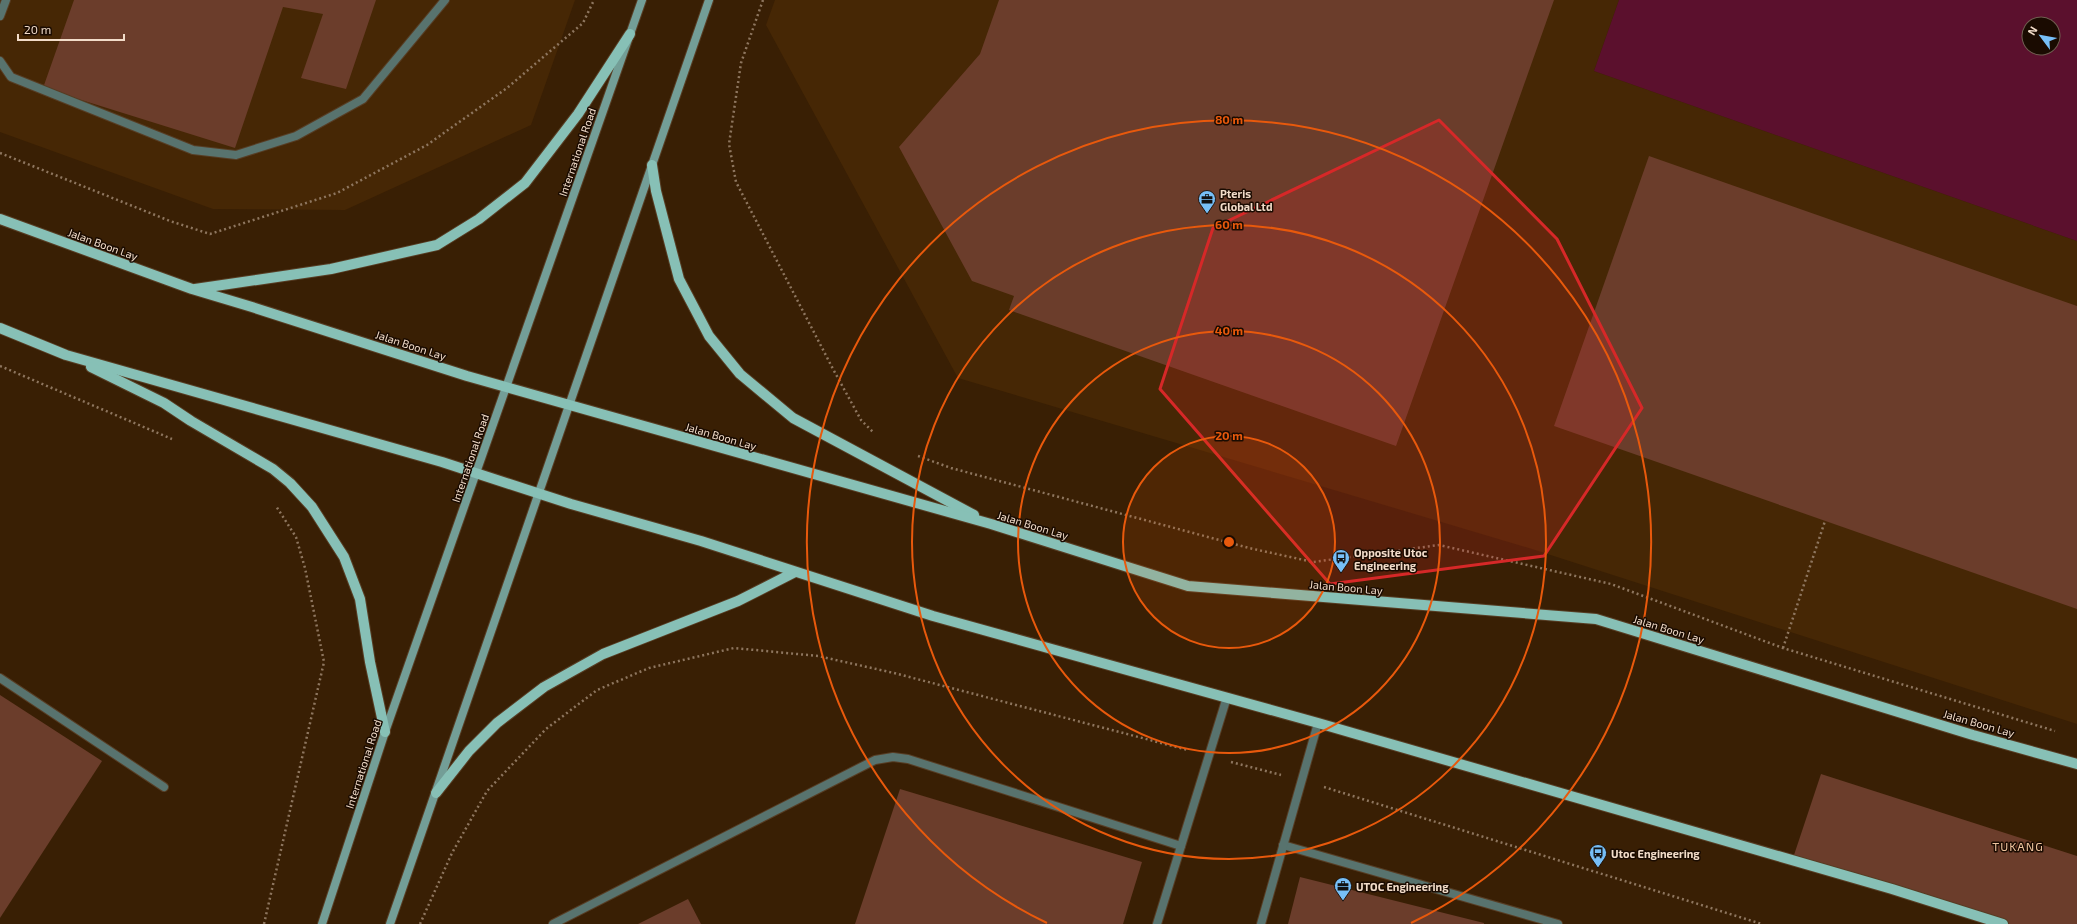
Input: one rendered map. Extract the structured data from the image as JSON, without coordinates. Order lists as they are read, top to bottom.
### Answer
{
  "streets": {
    "main road": ["International Road", "Jalan Boon Lay"]
  },
  "crossings": [
    ["International Road", "Jalan Boon Lay"]
  ],
  "districts": ["TUKANG"],
  "places": {
    "office": ["Pteris Global Ltd", "UTOC Engineering"],
    "bus stop": ["Opposite Utoc Engineering", "Utoc Engineering"]
  },
  "scale_bar": "20 m",
  "north": "top left",
  "rings": [
    "80 m",
    "60 m",
    "40 m",
    "20 m"
  ]
}
